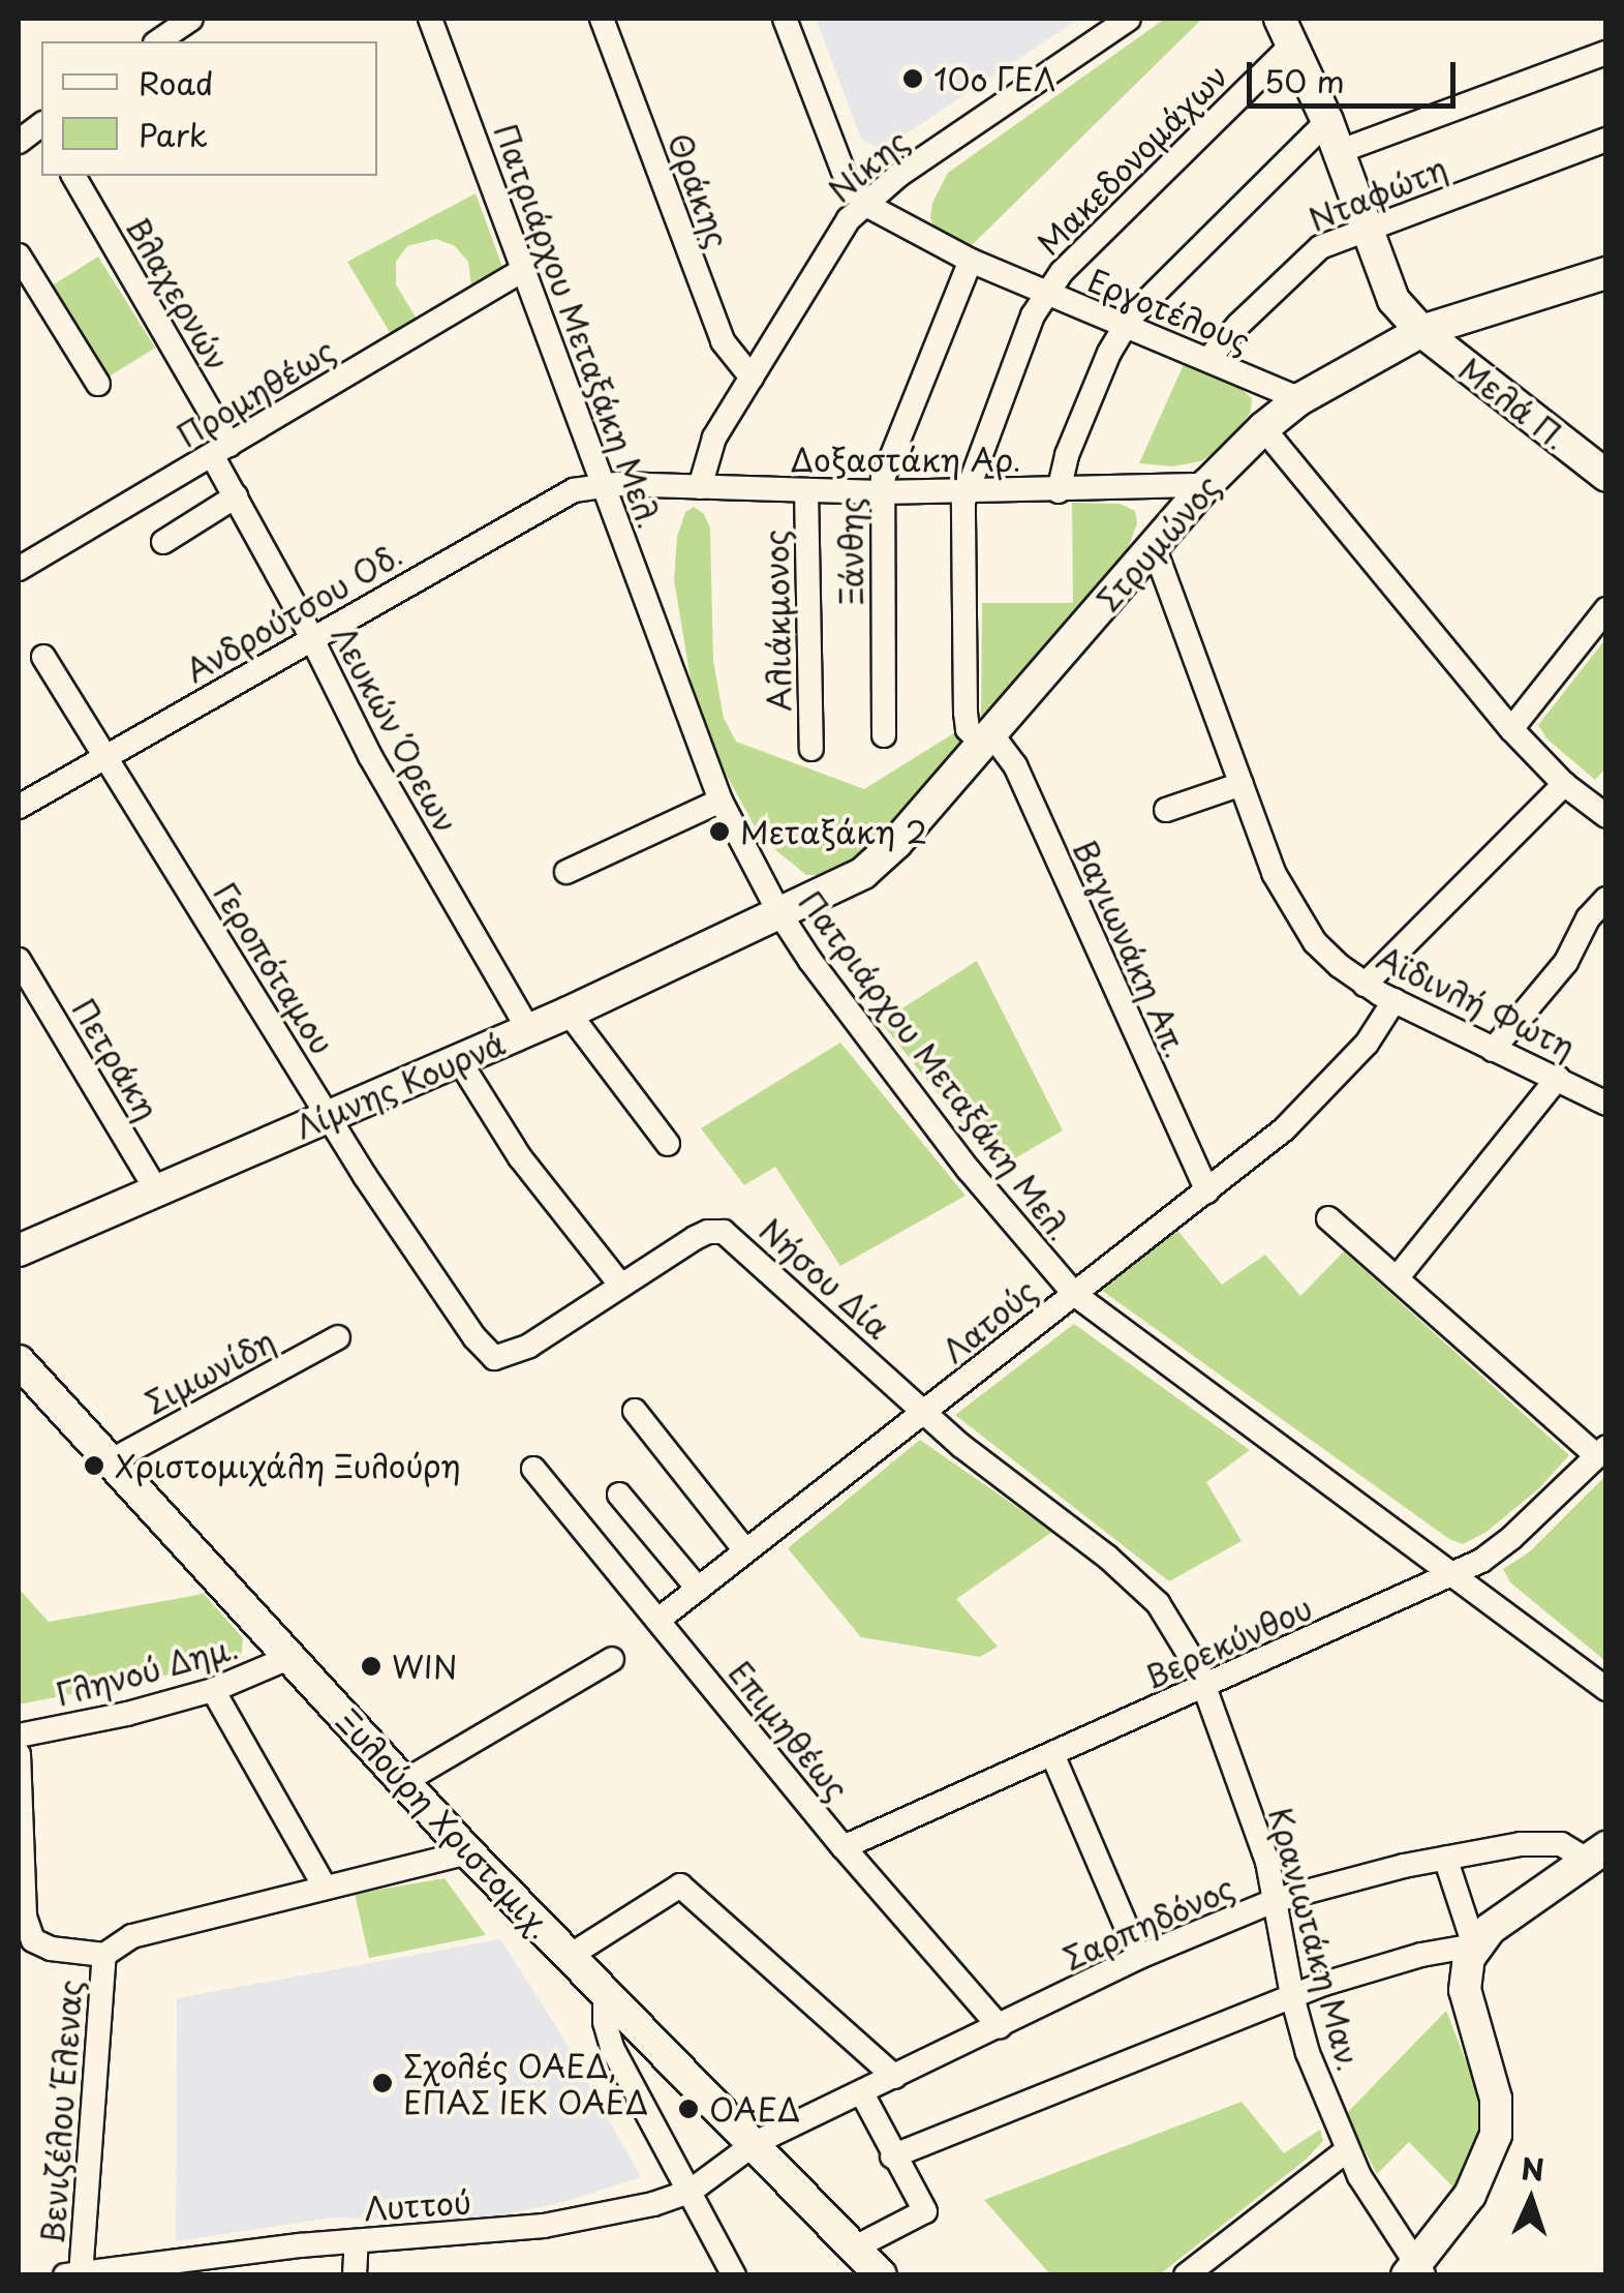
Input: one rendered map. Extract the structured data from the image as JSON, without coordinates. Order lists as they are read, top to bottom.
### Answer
{
  "streets": {
    "street": [
      "Μακεδονομάχων",
      "Νίκης",
      "Θράκης",
      "Νταφώτη",
      "Βλαχερνών",
      "Εργοτέλους",
      "Πατριάρχου Μεταξάκη Μελ.",
      "Προμηθέως",
      "Μελά Π.",
      "Δοξαστάκη Αρ.",
      "Στρυμώνος",
      "Ξάνθης",
      "Ανδρούτσου Οδ.",
      "Αλιάκμονος",
      "Λευκών Όρεων",
      "Βαγιωνάκη Απ.",
      "Γεροπόταμου",
      "Αϊδινλή Φώτη",
      "Πετράκη",
      "Λίμνης Κουρνά",
      "Νήσου Δία",
      "Λατούς",
      "Σιμωνίδη",
      "Βερεκύνθου",
      "Γληνού Δημ.",
      "Επιμηθέως",
      "Ξυλούρη Χριστομιχ.",
      "Σαρπηδόνος",
      "Κρανιωτάκη Μαν.",
      "Βενιζέλου Έλενας",
      "Λυττού"
    ]
  },
  "crossings": [
    ["Μακεδονομάχων", "Εργοτέλους"],
    ["Μακεδονομάχων", "Μελά Π."],
    ["Μακεδονομάχων", "Δοξαστάκη Αρ."],
    ["Μακεδονομάχων", "Στρυμώνος"],
    ["Μακεδονομάχων", "Βαγιωνάκη Απ."],
    ["Νίκης", "Θράκης"],
    ["Νίκης", "Εργοτέλους"],
    ["Νίκης", "Δοξαστάκη Αρ."],
    ["Νταφώτη", "Εργοτέλους"],
    ["Νταφώτη", "Μελά Π."],
    ["Βλαχερνών", "Προμηθέως"],
    ["Βλαχερνών", "Λευκών Όρεων"],
    ["Εργοτέλους", "Στρυμώνος"],
    ["Εργοτέλους", "Ξάνθης"],
    ["Πατριάρχου Μεταξάκη Μελ.", "Προμηθέως"],
    ["Πατριάρχου Μεταξάκη Μελ.", "Δοξαστάκη Αρ."],
    ["Πατριάρχου Μεταξάκη Μελ.", "Στρυμώνος"],
    ["Πατριάρχου Μεταξάκη Μελ.", "Ανδρούτσου Οδ."],
    ["Πατριάρχου Μεταξάκη Μελ.", "Λίμνης Κουρνά"],
    ["Πατριάρχου Μεταξάκη Μελ.", "Λατούς"],
    ["Πατριάρχου Μεταξάκη Μελ.", "Βερεκύνθου"],
    ["Προμηθέως", "Λευκών Όρεων"],
    ["Μελά Π.", "Στρυμώνος"],
    ["Δοξαστάκη Αρ.", "Στρυμώνος"],
    ["Δοξαστάκη Αρ.", "Ξάνθης"],
    ["Δοξαστάκη Αρ.", "Ανδρούτσου Οδ."],
    ["Δοξαστάκη Αρ.", "Αλιάκμονος"],
    ["Στρυμώνος", "Βαγιωνάκη Απ."],
    ["Στρυμώνος", "Αϊδινλή Φώτη"],
    ["Στρυμώνος", "Λίμνης Κουρνά"],
    ["Ανδρούτσου Οδ.", "Λευκών Όρεων"],
    ["Ανδρούτσου Οδ.", "Γεροπόταμου"],
    ["Λευκών Όρεων", "Λίμνης Κουρνά"],
    ["Βαγιωνάκη Απ.", "Λατούς"],
    ["Γεροπόταμου", "Λίμνης Κουρνά"],
    ["Γεροπόταμου", "Νήσου Δία"],
    ["Αϊδινλή Φώτη", "Λατούς"],
    ["Πετράκη", "Λίμνης Κουρνά"],
    ["Νήσου Δία", "Λατούς"],
    ["Νήσου Δία", "Κρανιωτάκη Μαν."],
    ["Λατούς", "Επιμηθέως"],
    ["Λατούς", "Κρανιωτάκη Μαν."],
    ["Σιμωνίδη", "Ξυλούρη Χριστομιχ."],
    ["Βερεκύνθου", "Επιμηθέως"],
    ["Βερεκύνθου", "Κρανιωτάκη Μαν."],
    ["Γληνού Δημ.", "Ξυλούρη Χριστομιχ."],
    ["Επιμηθέως", "Σαρπηδόνος"],
    ["Ξυλούρη Χριστομιχ.", "Σαρπηδόνος"],
    ["Ξυλούρη Χριστομιχ.", "Λυττού"],
    ["Σαρπηδόνος", "Κρανιωτάκη Μαν."],
    ["Σαρπηδόνος", "Λυττού"],
    ["Βενιζέλου Έλενας", "Λυττού"]
  ],
  "places": [
    "10ο ΓΕΛ",
    "Μεταξάκη 2",
    "Χριστομιχάλη Ξυλούρη",
    "WIN",
    "Σχολές ΟΑΕΔ, ΕΠΑΣ ΙΕΚ ΟΑΕΔ",
    "ΟΑΕΔ"
  ],
  "legend": ["Road", "Park"],
  "scale_bar": "50 m",
  "north": "top"
}
